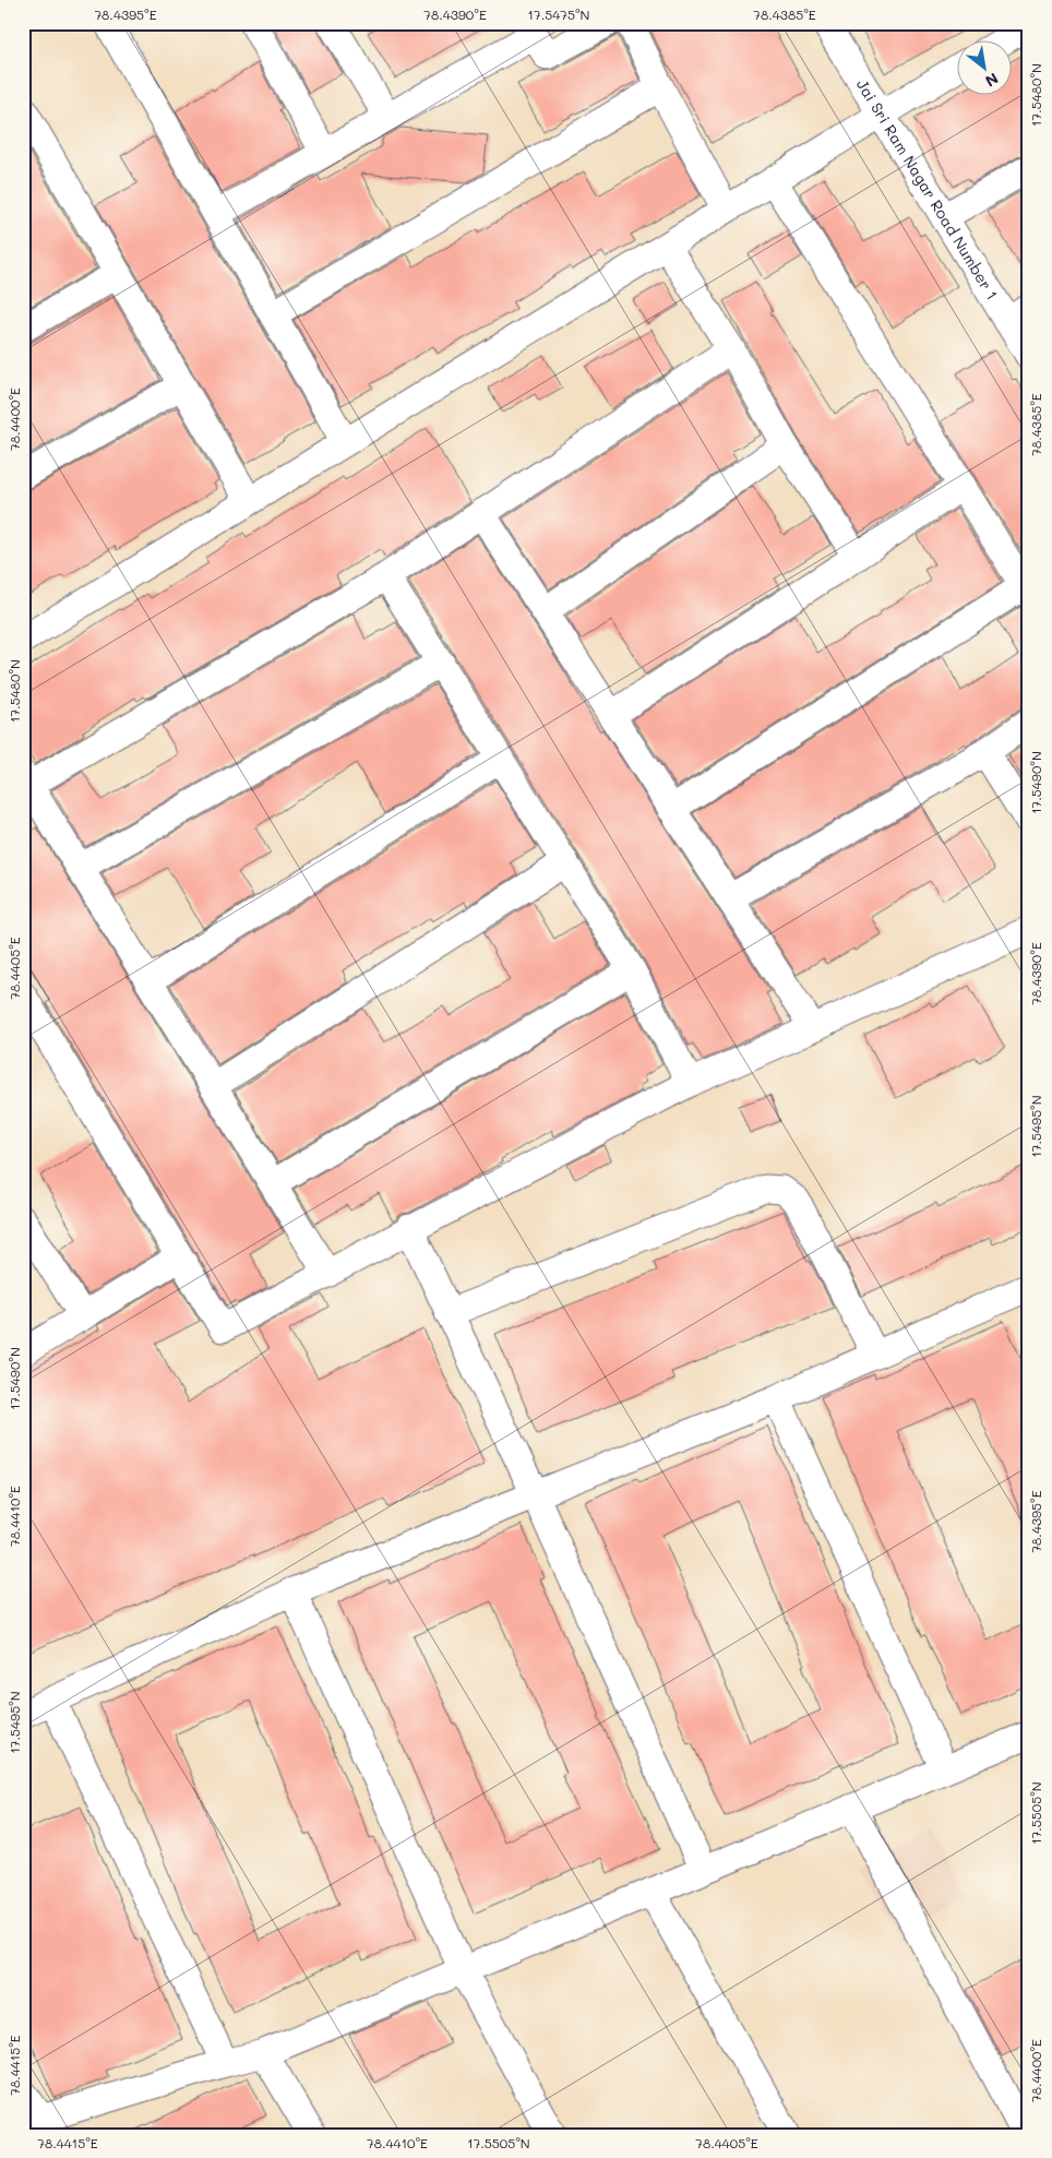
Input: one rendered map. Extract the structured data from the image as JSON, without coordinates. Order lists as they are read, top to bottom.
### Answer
{
  "streets": {
    "street": ["Jai Sri Ram Nagar Road Number 1"]
  },
  "north": "bottom right",
  "coordinates": [
    "78.4395°E",
    "78.4390°E",
    "17.5475°N",
    "78.4385°E",
    "17.5480°N",
    "78.4400°E",
    "17.5490°N",
    "78.4405°E",
    "17.5495°N",
    "78.4410°E",
    "17.5505°N",
    "78.4415°E"
  ]
}
